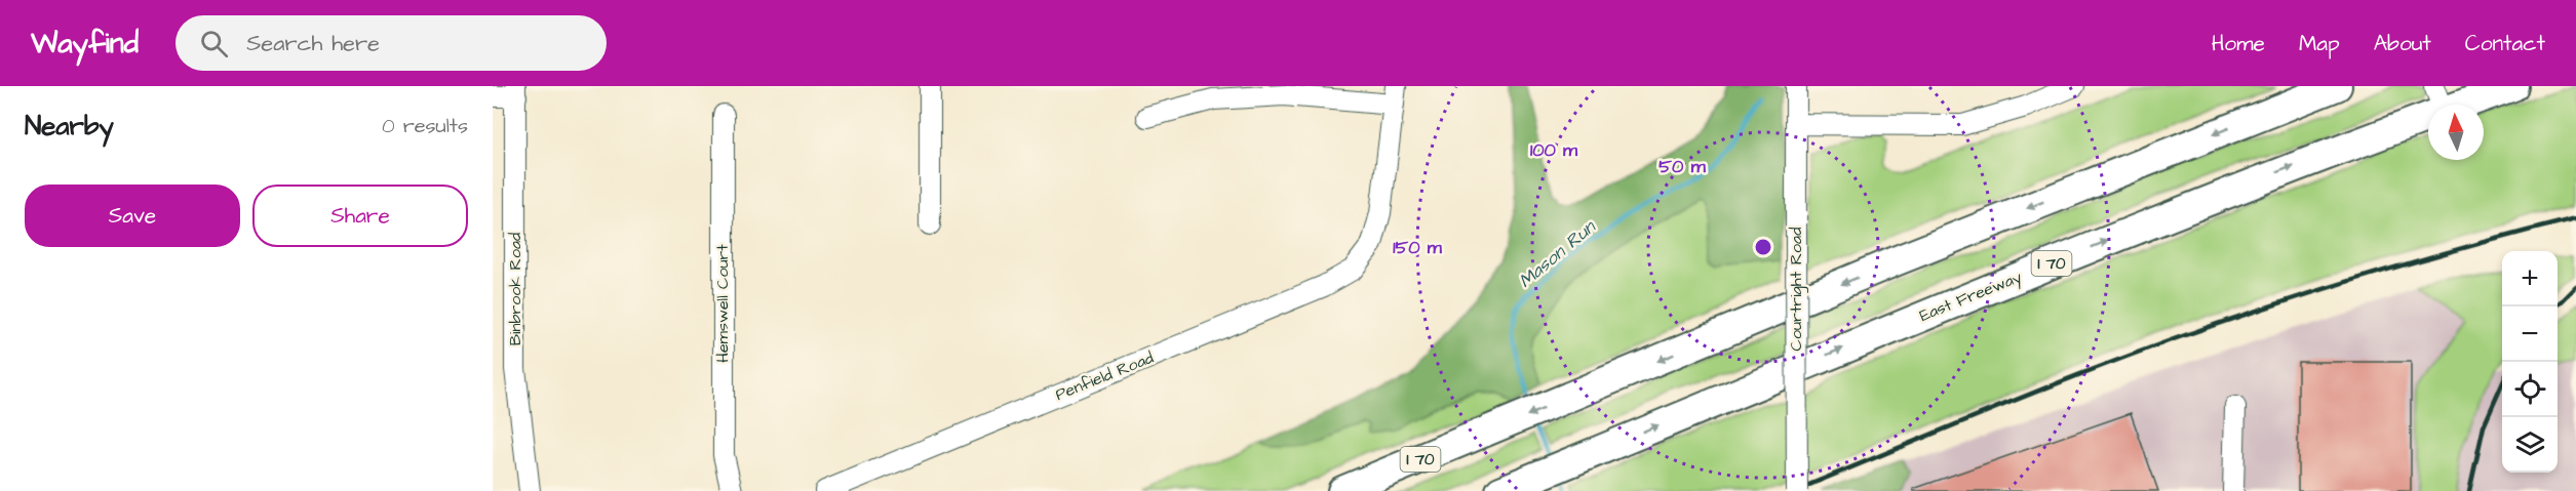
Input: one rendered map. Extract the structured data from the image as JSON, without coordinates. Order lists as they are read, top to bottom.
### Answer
{
  "streets": {
    "highway": ["I 70", "East Freeway"],
    "street": [
      "Binbrook Road",
      "Courtright Road",
      "Hemswell Court",
      "Penfield Road"
    ]
  },
  "crossings": [
    ["I 70", "Courtright Road"]
  ],
  "water": ["Mason Run"],
  "north": "top",
  "page": {
    "header": "Wayfind",
    "search": "Search here",
    "nav": [
      "Home",
      "Map",
      "About",
      "Contact"
    ],
    "heading": ["Nearby", "0 results"],
    "buttons": ["Save", "Share"],
    "map_buttons": ["+", "−"]
  },
  "rings": ["100 m", "50 m", "150 m"]
}
